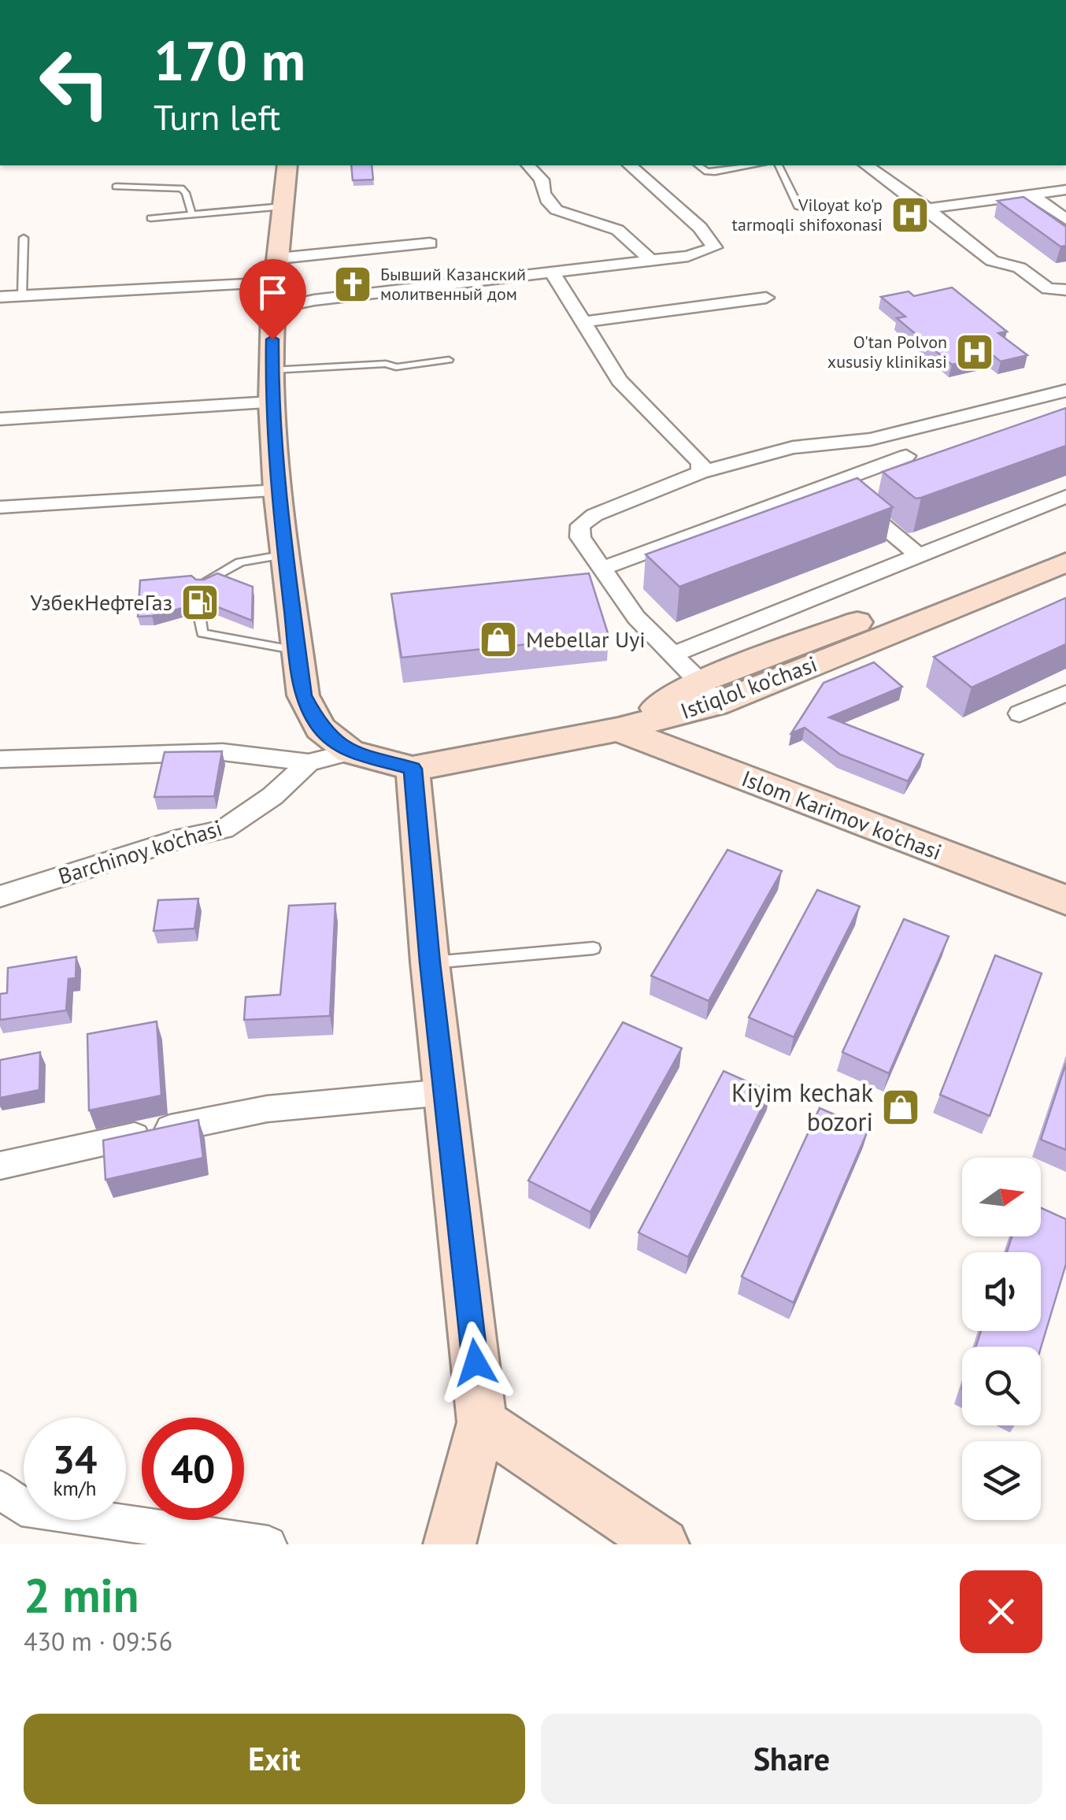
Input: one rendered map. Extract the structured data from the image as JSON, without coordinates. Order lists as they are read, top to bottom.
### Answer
{
  "streets": {
    "main road": ["Istiqlol ko'chasi", "Islom Karimov ko'chasi"],
    "street": ["Barchinoy ko'chasi"]
  },
  "crossings": [
    ["Istiqlol ko'chasi", "Islom Karimov ko'chasi"]
  ],
  "places": {
    "hospital": ["Viloyat ko'p tarmoqli shifoxonasi", "O'tan Polvon xususiy klinikasi"],
    "church": ["Бывший Казанский молитвенный дом"],
    "fuel station": ["УзбекНефтеГаз"],
    "shop": ["Mebellar Uyi", "Kiyim kechak bozori"]
  },
  "north": "right",
  "page": {
    "turn": ["170 m", "Turn left"],
    "speed": "34 km/h",
    "limit": "40",
    "heading": ["2 min", "430 m · 09:56"],
    "buttons": ["Exit", "Share"]
  }
}
